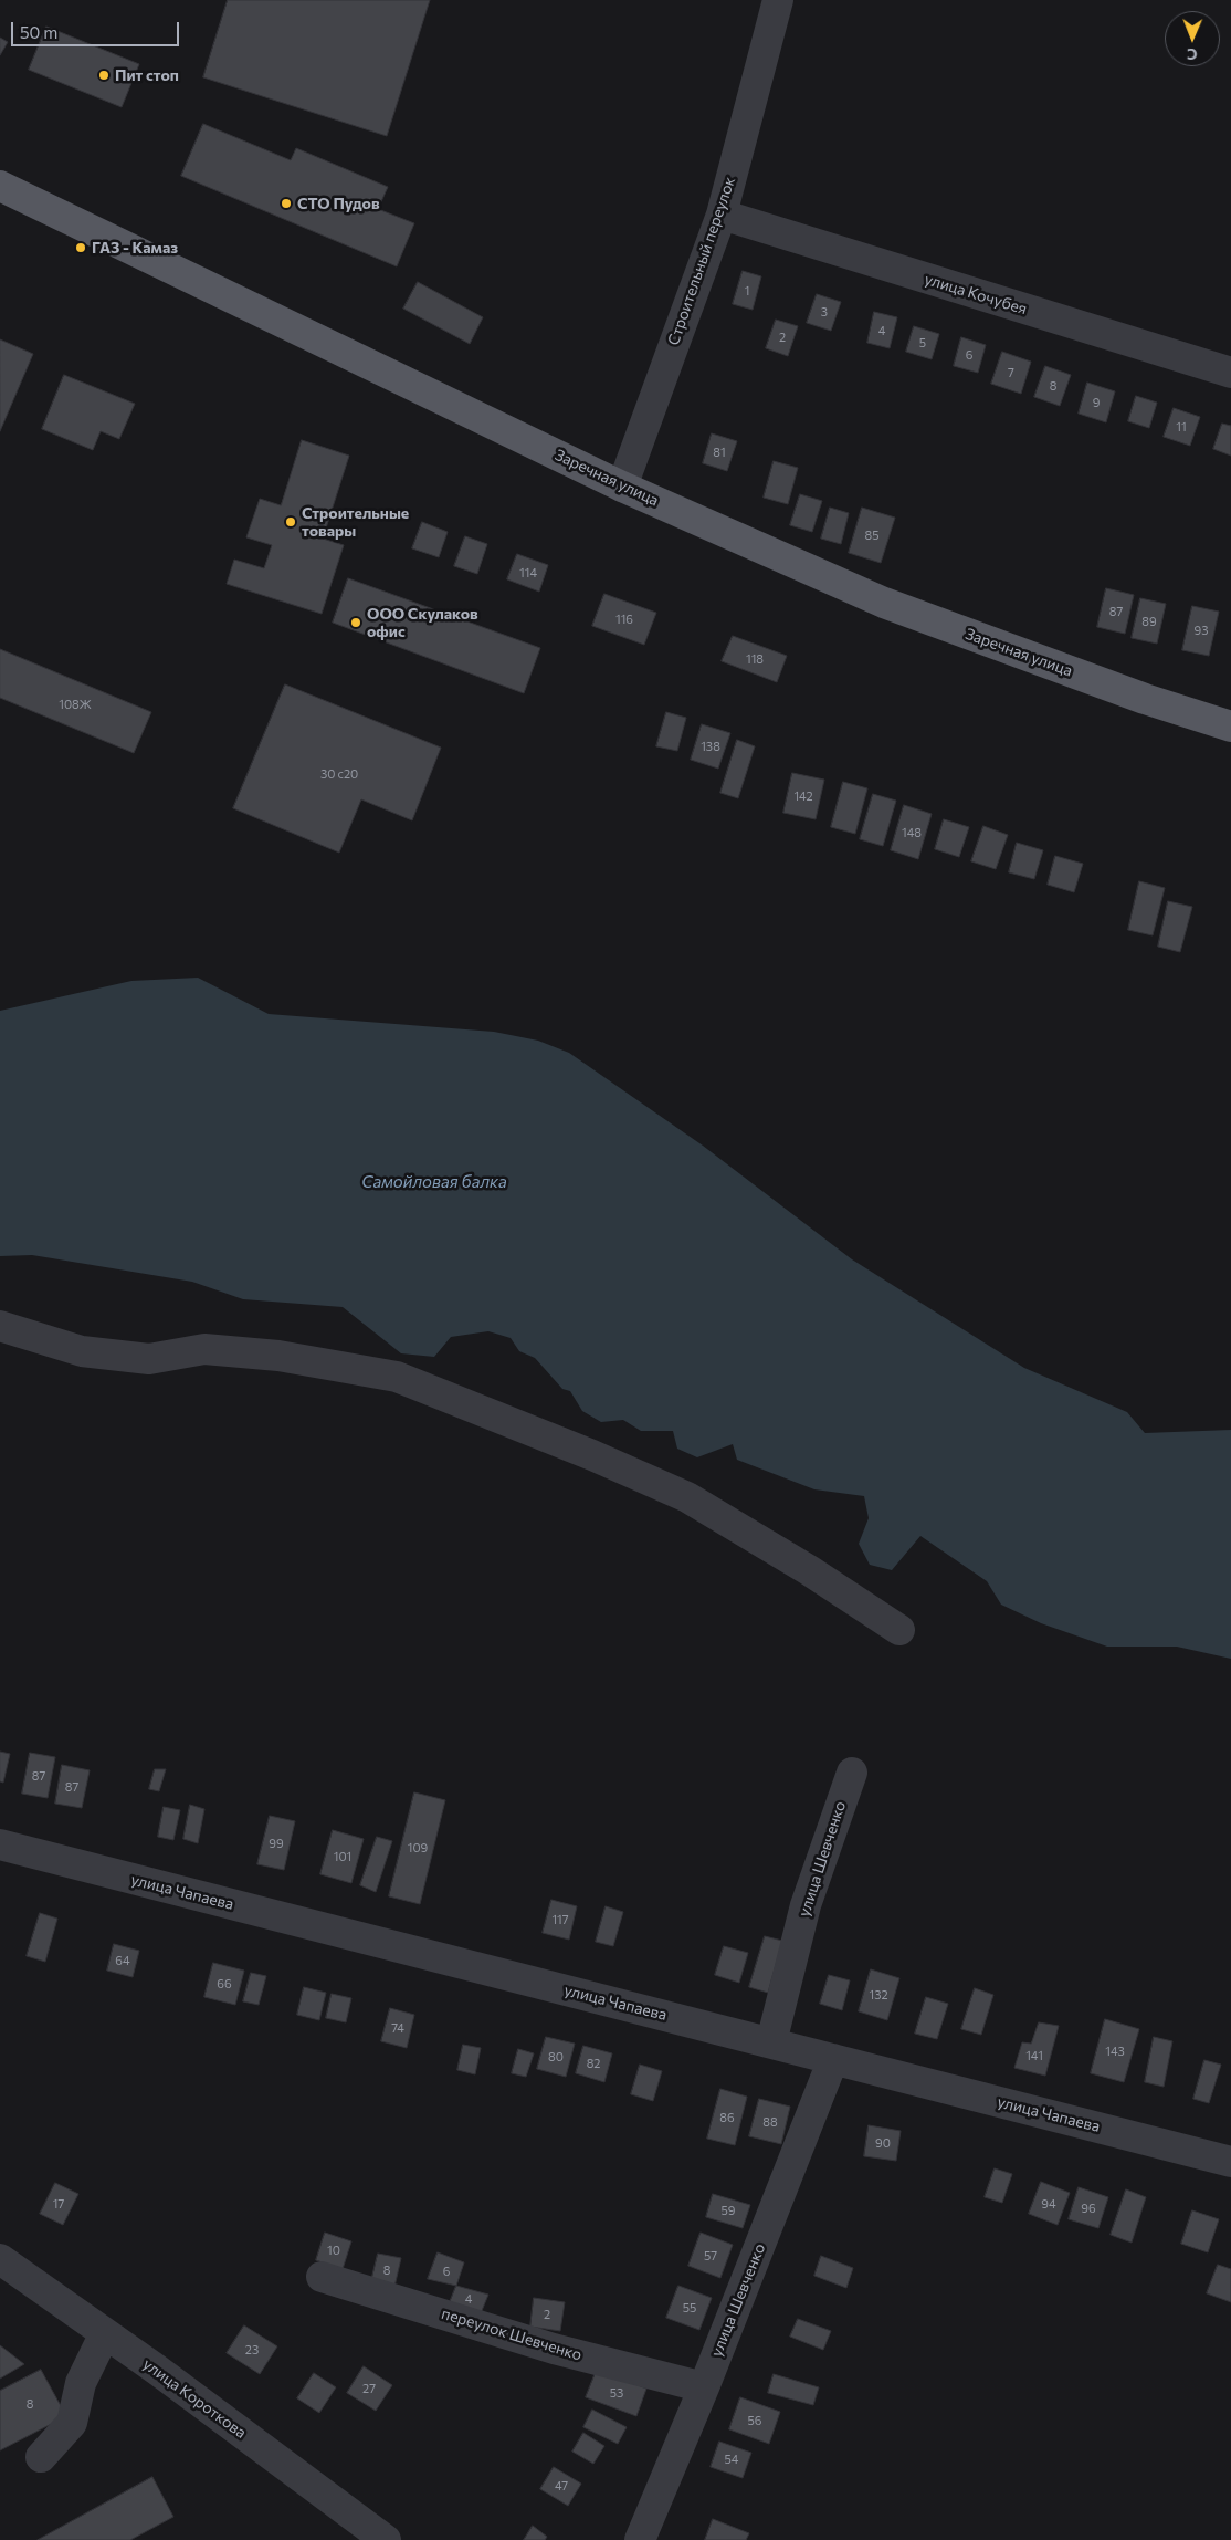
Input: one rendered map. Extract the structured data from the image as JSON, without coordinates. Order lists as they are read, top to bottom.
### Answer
{
  "streets": {
    "main road": ["Заречная улица"],
    "street": [
      "Строительный переулок",
      "улица Кочубея",
      "улица Шевченко",
      "улица Чапаева",
      "переулок Шевченко",
      "улица Короткова"
    ]
  },
  "crossings": [
    ["Строительный переулок", "улица Кочубея"],
    ["Строительный переулок", "Заречная улица"],
    ["улица Шевченко", "улица Чапаева"],
    ["улица Шевченко", "переулок Шевченко"]
  ],
  "water": ["Самойловая балка"],
  "places": [
    "Пит стоп",
    "СТО Пудов",
    "ГАЗ - Камаз",
    "Строительные товары",
    "ООО Скулаков офис"
  ],
  "house_numbers": [
    "1",
    "3",
    "4",
    "2",
    "5",
    "6",
    "7",
    "8",
    "9",
    "11",
    "81",
    "85",
    "114",
    "87",
    "116",
    "89",
    "93",
    "118",
    "108Ж",
    "138",
    "30 с20",
    "142",
    "148",
    "87",
    "87",
    "99",
    "109",
    "101",
    "117",
    "64",
    "66",
    "132",
    "74",
    "143",
    "141",
    "80",
    "82",
    "86",
    "88",
    "90",
    "17",
    "94",
    "96",
    "59",
    "10",
    "57",
    "8",
    "6",
    "4",
    "55",
    "2",
    "23",
    "27",
    "53",
    "8",
    "56",
    "54",
    "47"
  ],
  "scale_bar": "50 m",
  "north": "bottom"
}
